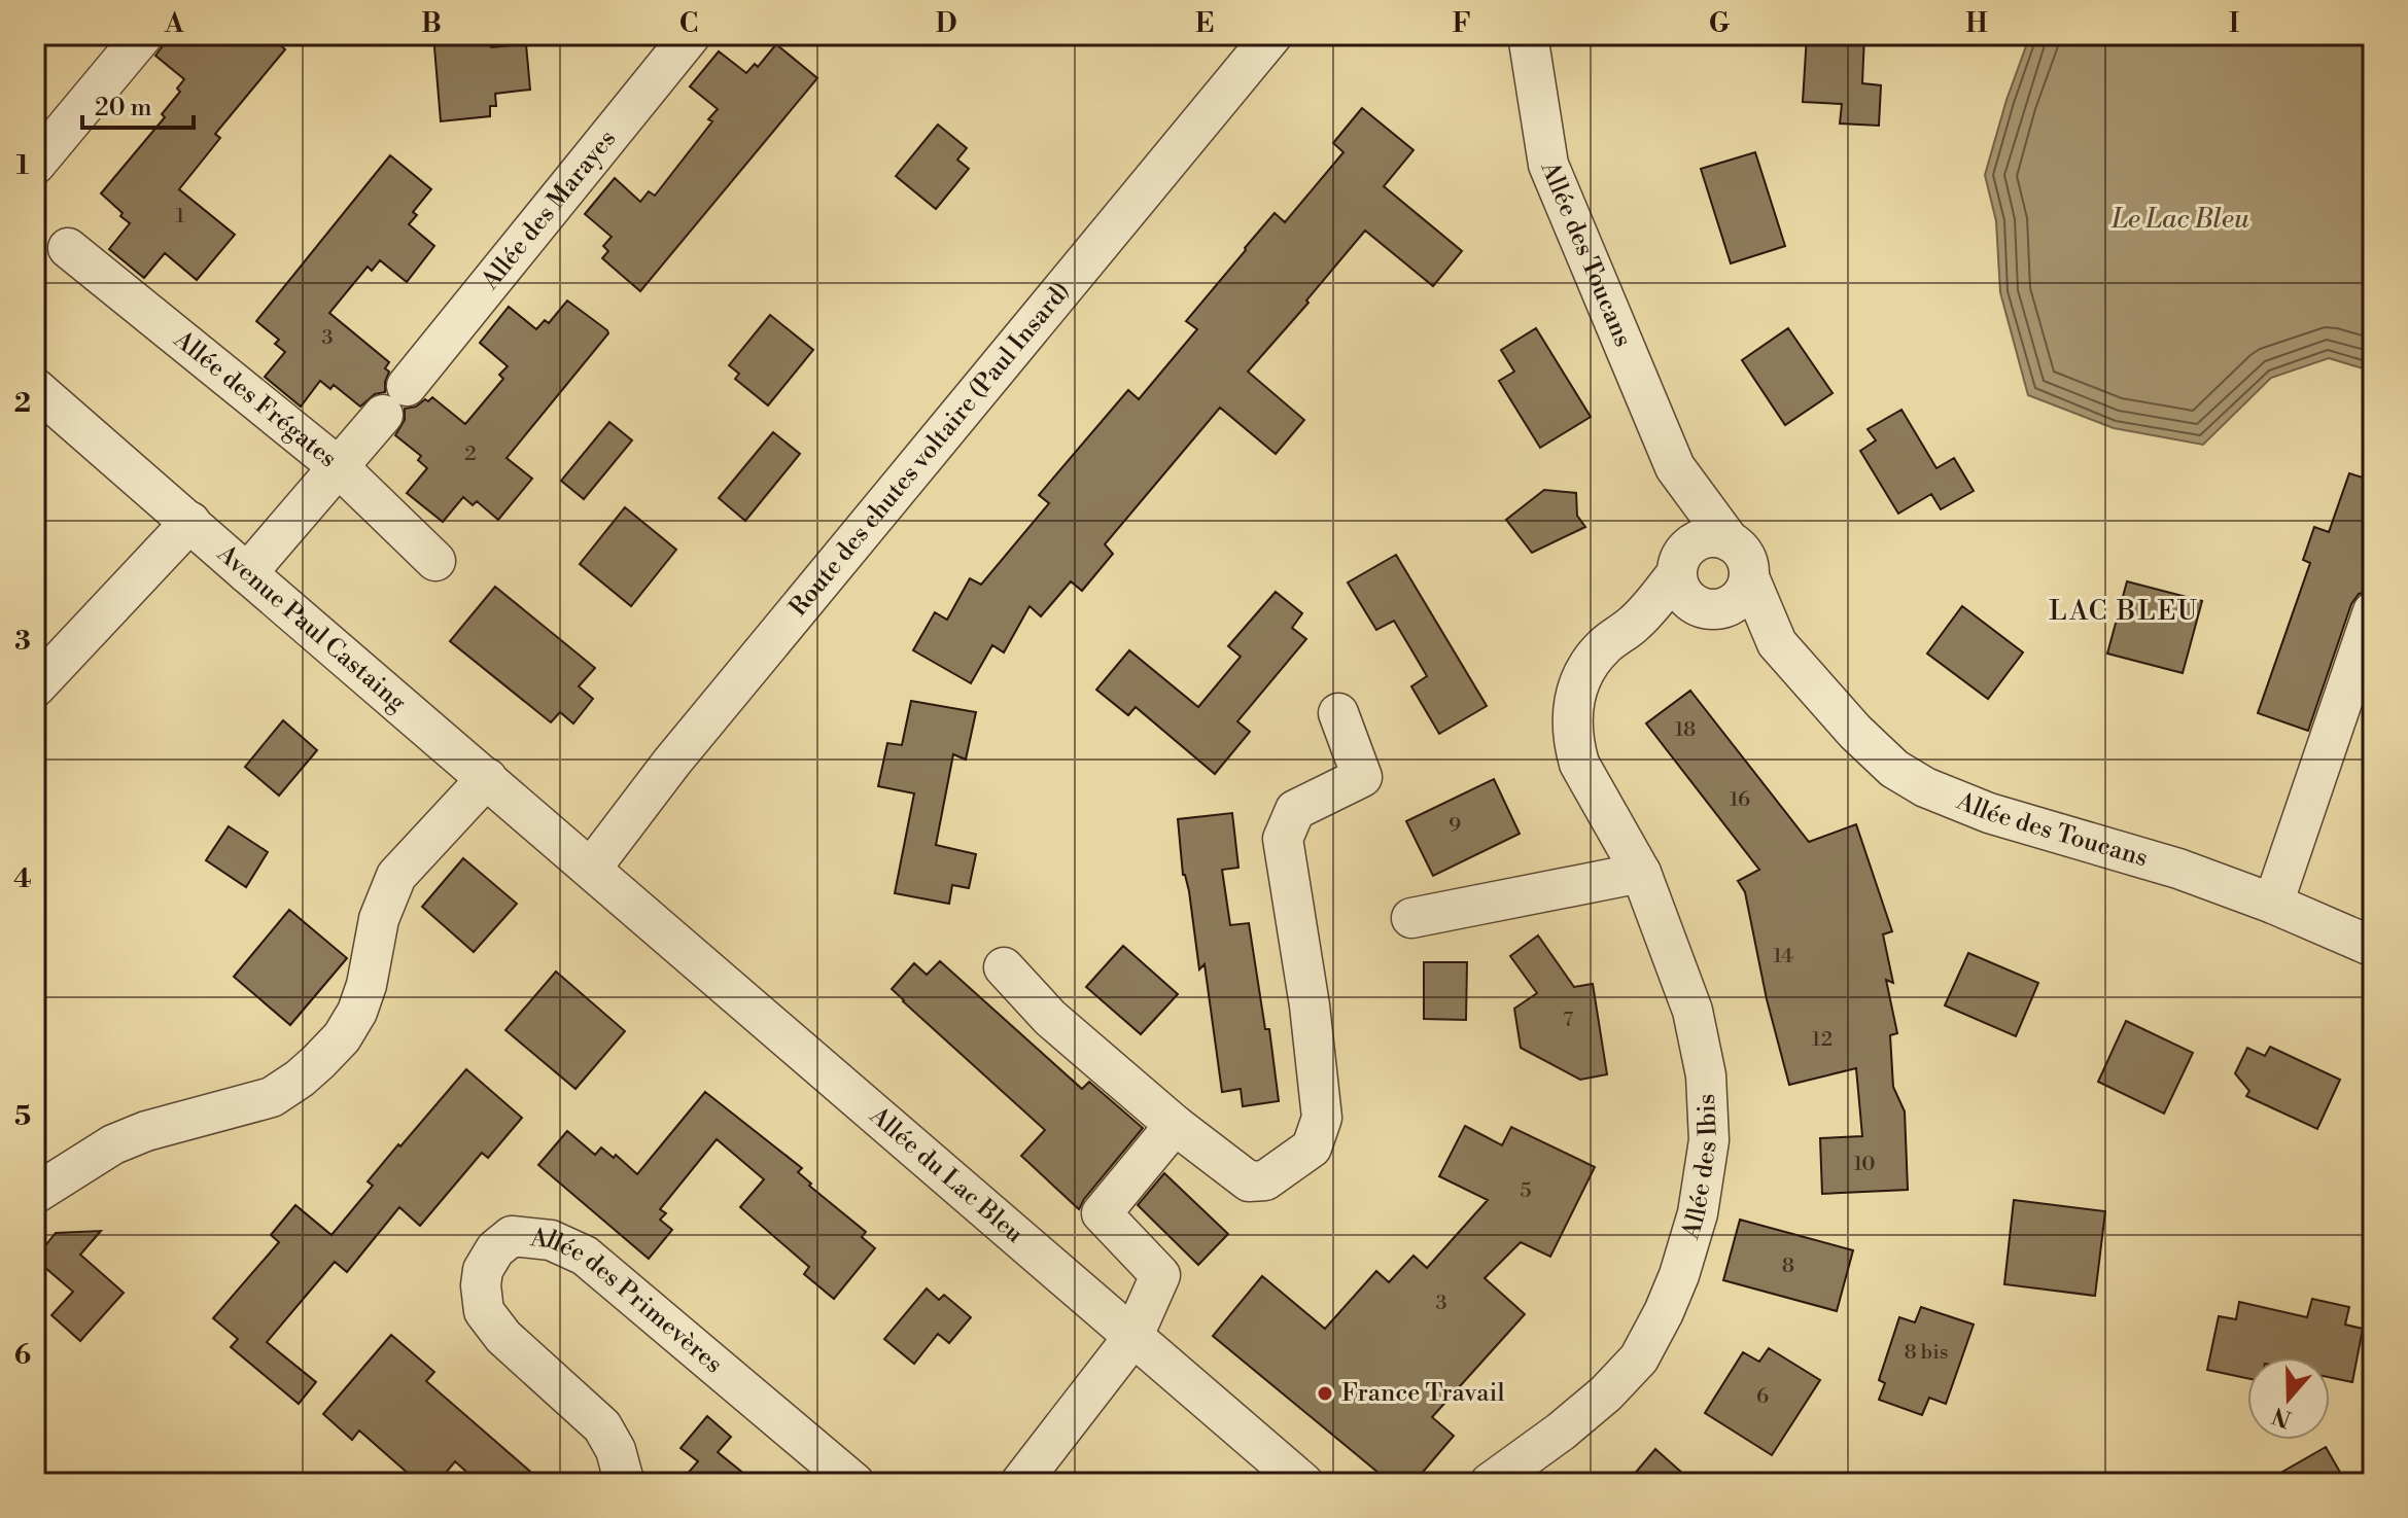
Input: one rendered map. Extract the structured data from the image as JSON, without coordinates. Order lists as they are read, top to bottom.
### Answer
{
  "streets": {
    "street": [
      "Allée des Marayes",
      "Allée des Toucans",
      "Allée des Frégates",
      "Route des chutes voltaire (Paul Insard)",
      "Avenue Paul Castaing",
      "Allée des Ibis",
      "Allée du Lac Bleu",
      "Allée des Primevères"
    ]
  },
  "crossings": [
    ["Allée des Marayes", "Allée des Frégates"],
    ["Allée des Marayes", "Avenue Paul Castaing"],
    ["Allée des Toucans", "Allée des Ibis"],
    ["Route des chutes voltaire (Paul Insard)", "Avenue Paul Castaing"],
    ["Route des chutes voltaire (Paul Insard)", "Allée du Lac Bleu"],
    ["Avenue Paul Castaing", "Allée du Lac Bleu"]
  ],
  "districts": ["LAC BLEU"],
  "water": ["Le Lac Bleu"],
  "places": ["France Travail"],
  "house_numbers": [
    "1",
    "3",
    "2",
    "18",
    "16",
    "9",
    "14",
    "7",
    "12",
    "10",
    "5",
    "8",
    "3",
    "8 bis",
    "6"
  ],
  "scale_bar": "20 m",
  "north": "bottom",
  "grid": {
    "columns": [
      "A",
      "B",
      "C",
      "D",
      "E",
      "F",
      "G",
      "H",
      "I"
    ],
    "rows": [
      "1",
      "2",
      "3",
      "4",
      "5",
      "6"
    ]
  }
}
